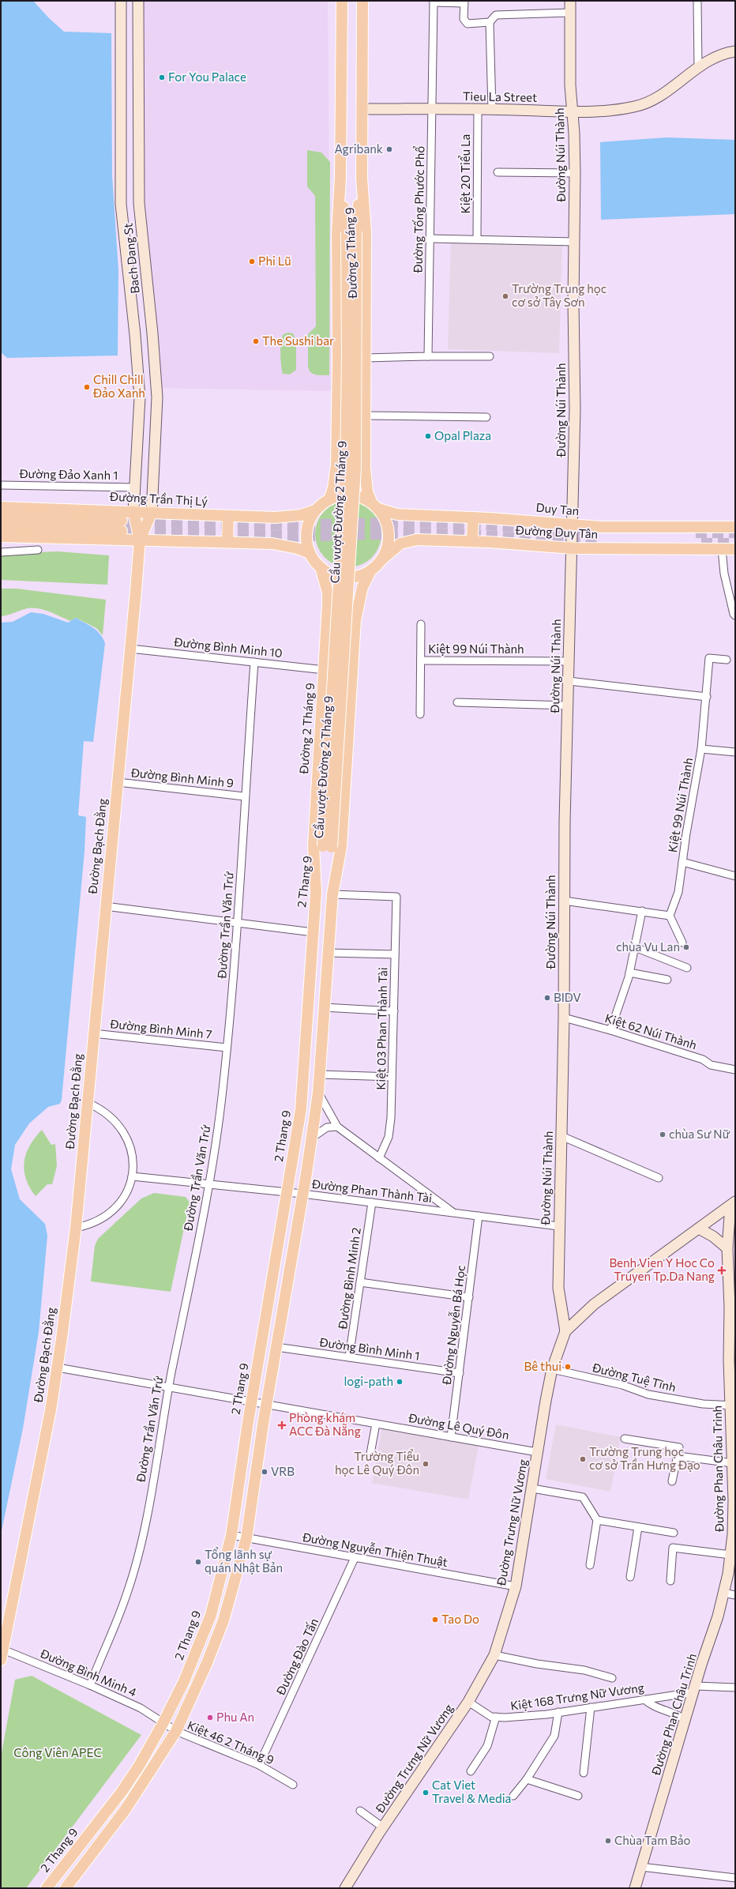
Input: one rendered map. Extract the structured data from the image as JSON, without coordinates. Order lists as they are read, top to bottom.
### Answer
{
  "streets": {
    "main road": [
      "Tieu La Street",
      "Đường Núi Thành",
      "Đường 2 Tháng 9",
      "Bach Dang St",
      "Đường Trần Thị Lý",
      "Duy Tan",
      "Cầu vượt Đường 2 Tháng 9",
      "Đường Duy Tân",
      "Đường Bạch Đằng",
      "2 Thang 9",
      "Đường Phan Châu Trinh",
      "Đường Trưng Nữ Vương"
    ],
    "street": [
      "Kiệt 20 Tiểu La",
      "Đường Tống Phước Phổ",
      "Đường Đảo Xanh 1",
      "Đường Bình Minh 10",
      "Kiệt 99 Núi Thành",
      "Đường Bình Minh 9",
      "Đường Trần Văn Trứ",
      "Kiệt 03 Phan Thành Tài",
      "Đường Bình Minh 7",
      "Kiệt 62 Núi Thành",
      "Đường Phan Thành Tài",
      "Đường Bình Minh 2",
      "Đường Nguyễn Bá Học",
      "Đường Bình Minh 1",
      "Đường Tuệ Tĩnh",
      "Đường Lê Quý Đôn",
      "Đường Nguyễn Thiện Thuật",
      "Đường Đào Tấn",
      "Đường Bình Minh 4",
      "Kiệt 168 Trưng Nữ Vương",
      "Kiệt 46 2 Tháng 9"
    ]
  },
  "crossings": [
    ["Tieu La Street", "Đường Núi Thành"],
    ["Tieu La Street", "Kiệt 20 Tiểu La"],
    ["Tieu La Street", "Đường Tống Phước Phổ"],
    ["Tieu La Street", "Đường 2 Tháng 9"],
    ["Đường Núi Thành", "Duy Tan"],
    ["Đường Núi Thành", "Đường Duy Tân"],
    ["Đường Núi Thành", "Kiệt 99 Núi Thành"],
    ["Đường Núi Thành", "Kiệt 62 Núi Thành"],
    ["Đường Núi Thành", "Đường Phan Thành Tài"],
    ["Đường Núi Thành", "Đường Trưng Nữ Vương"],
    ["Đường 2 Tháng 9", "Đường Trần Thị Lý"],
    ["Đường 2 Tháng 9", "Duy Tan"],
    ["Đường 2 Tháng 9", "Cầu vượt Đường 2 Tháng 9"],
    ["Đường 2 Tháng 9", "Đường Duy Tân"],
    ["Đường 2 Tháng 9", "Đường Bình Minh 10"],
    ["Đường 2 Tháng 9", "2 Thang 9"],
    ["Bach Dang St", "Đường Đảo Xanh 1"],
    ["Bach Dang St", "Đường Trần Thị Lý"],
    ["Đường Trần Thị Lý", "Duy Tan"],
    ["Đường Trần Thị Lý", "Đường Duy Tân"],
    ["Duy Tan", "Đường Duy Tân"],
    ["Cầu vượt Đường 2 Tháng 9", "2 Thang 9"],
    ["Đường Bình Minh 10", "Đường Bạch Đằng"],
    ["Đường Bình Minh 10", "Đường Trần Văn Trứ"],
    ["Đường Bình Minh 9", "Đường Bạch Đằng"],
    ["Đường Bình Minh 9", "Đường Trần Văn Trứ"],
    ["Đường Bạch Đằng", "Đường Bình Minh 7"],
    ["Đường Bạch Đằng", "Đường Lê Quý Đôn"],
    ["Đường Bạch Đằng", "Đường Bình Minh 4"],
    ["2 Thang 9", "Kiệt 03 Phan Thành Tài"],
    ["2 Thang 9", "Đường Phan Thành Tài"],
    ["2 Thang 9", "Đường Bình Minh 1"],
    ["2 Thang 9", "Đường Lê Quý Đôn"],
    ["2 Thang 9", "Đường Nguyễn Thiện Thuật"],
    ["2 Thang 9", "Đường Bình Minh 4"],
    ["2 Thang 9", "Kiệt 46 2 Tháng 9"],
    ["Đường Trần Văn Trứ", "Đường Bình Minh 7"],
    ["Đường Trần Văn Trứ", "Đường Phan Thành Tài"],
    ["Đường Trần Văn Trứ", "Đường Lê Quý Đôn"],
    ["Đường Trần Văn Trứ", "Đường Bình Minh 4"],
    ["Kiệt 03 Phan Thành Tài", "Đường Phan Thành Tài"],
    ["Đường Phan Thành Tài", "Đường Bình Minh 2"],
    ["Đường Phan Thành Tài", "Đường Nguyễn Bá Học"],
    ["Đường Bình Minh 2", "Đường Bình Minh 1"],
    ["Đường Nguyễn Bá Học", "Đường Bình Minh 1"],
    ["Đường Nguyễn Bá Học", "Đường Lê Quý Đôn"],
    ["Đường Tuệ Tĩnh", "Đường Phan Châu Trinh"],
    ["Đường Tuệ Tĩnh", "Đường Trưng Nữ Vương"],
    ["Đường Lê Quý Đôn", "Đường Trưng Nữ Vương"],
    ["Đường Phan Châu Trinh", "Đường Trưng Nữ Vương"],
    ["Đường Phan Châu Trinh", "Kiệt 168 Trưng Nữ Vương"],
    ["Đường Trưng Nữ Vương", "Đường Nguyễn Thiện Thuật"],
    ["Đường Trưng Nữ Vương", "Kiệt 168 Trưng Nữ Vương"],
    ["Đường Nguyễn Thiện Thuật", "Đường Đào Tấn"],
    ["Đường Đào Tấn", "Kiệt 46 2 Tháng 9"],
    ["Đường Bình Minh 4", "Kiệt 46 2 Tháng 9"]
  ],
  "parks": ["Công Viên APEC"],
  "places": {
    "other": [
      "For You Palace",
      "Agribank",
      "Phi Lũ",
      "Trường Trung học cơ sở Tây Sơn",
      "The Sushi bar",
      "Chill Chill Đảo Xanh",
      "Opal Plaza",
      "chùa Vu Lan",
      "BIDV",
      "chùa Sư Nữ",
      "Bê thui",
      "logi-path",
      "Trường Trung học cơ sở Trần Hưng Đạo",
      "Trường Tiểu học Lê Quý Đôn",
      "VRB",
      "Tổng lãnh sự quán Nhật Bản",
      "Tao Do",
      "Phu An",
      "Cat Viet Travel & Media",
      "Chùa Tam Bảo"
    ],
    "health": ["Benh Vien Y Hoc Co Truyen Tp.Da Nang", "Phòng khám ACC Đà Nẵng"]
  }
}
